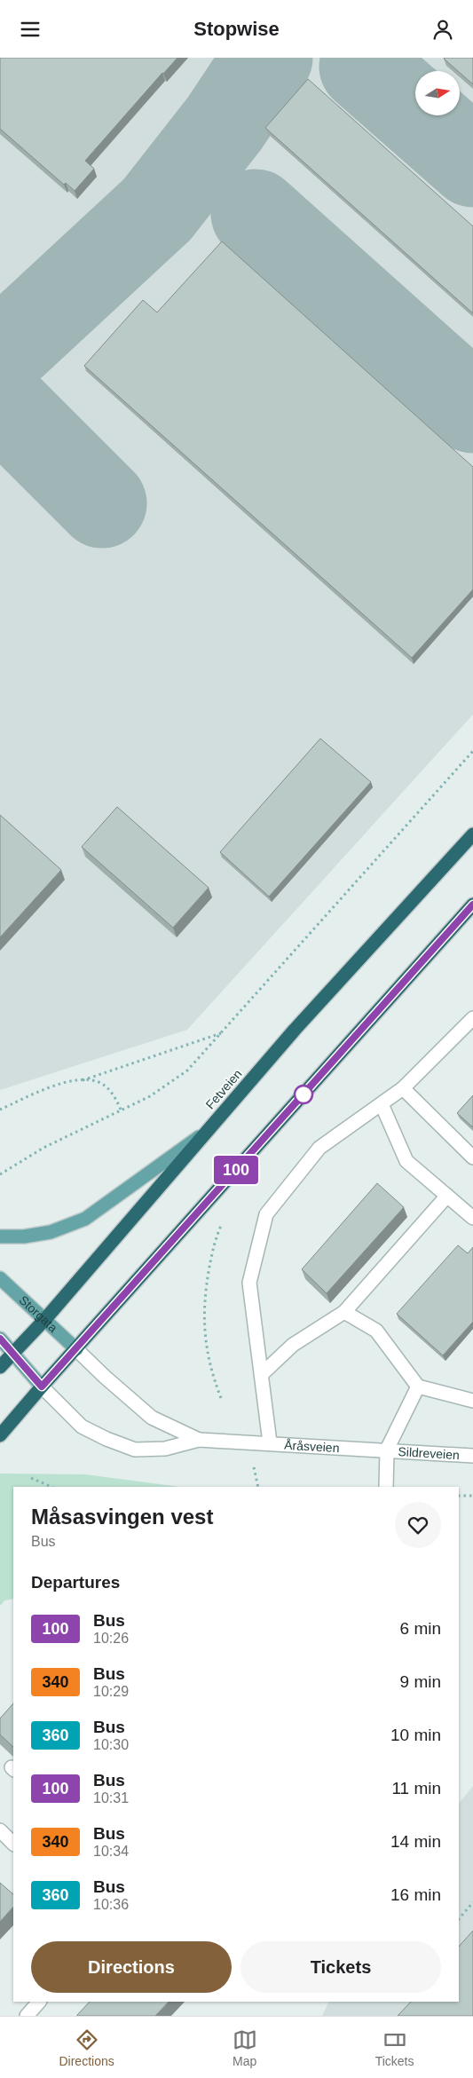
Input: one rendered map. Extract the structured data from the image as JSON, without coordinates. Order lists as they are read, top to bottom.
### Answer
{
  "streets": {
    "highway": ["Fetveien"],
    "main road": ["Storgata"],
    "street": ["Åråsveien", "Sildreveien"]
  },
  "crossings": [
    ["Fetveien", "Storgata"],
    ["Storgata", "Åråsveien"],
    ["Åråsveien", "Sildreveien"]
  ],
  "lines": ["bus line 100"],
  "north": "right",
  "page": {
    "header": "Stopwise",
    "on_map": "100",
    "heading": [
      ["Måsasvingen vest", "Bus"],
      "Departures"
    ],
    "list": [
      {
        "mark": "100",
        "name": "Bus",
        "note": "10:26",
        "value": "6 min"
      },
      {
        "mark": "340",
        "name": "Bus",
        "note": "10:29",
        "value": "9 min"
      },
      {
        "mark": "360",
        "name": "Bus",
        "note": "10:30",
        "value": "10 min"
      },
      {
        "mark": "100",
        "name": "Bus",
        "note": "10:31",
        "value": "11 min"
      },
      {
        "mark": "340",
        "name": "Bus",
        "note": "10:34",
        "value": "14 min"
      },
      {
        "mark": "360",
        "name": "Bus",
        "note": "10:36",
        "value": "16 min"
      }
    ],
    "buttons": ["Directions", "Tickets"],
    "tabs": ["Directions", "Map", "Tickets"]
  }
}
